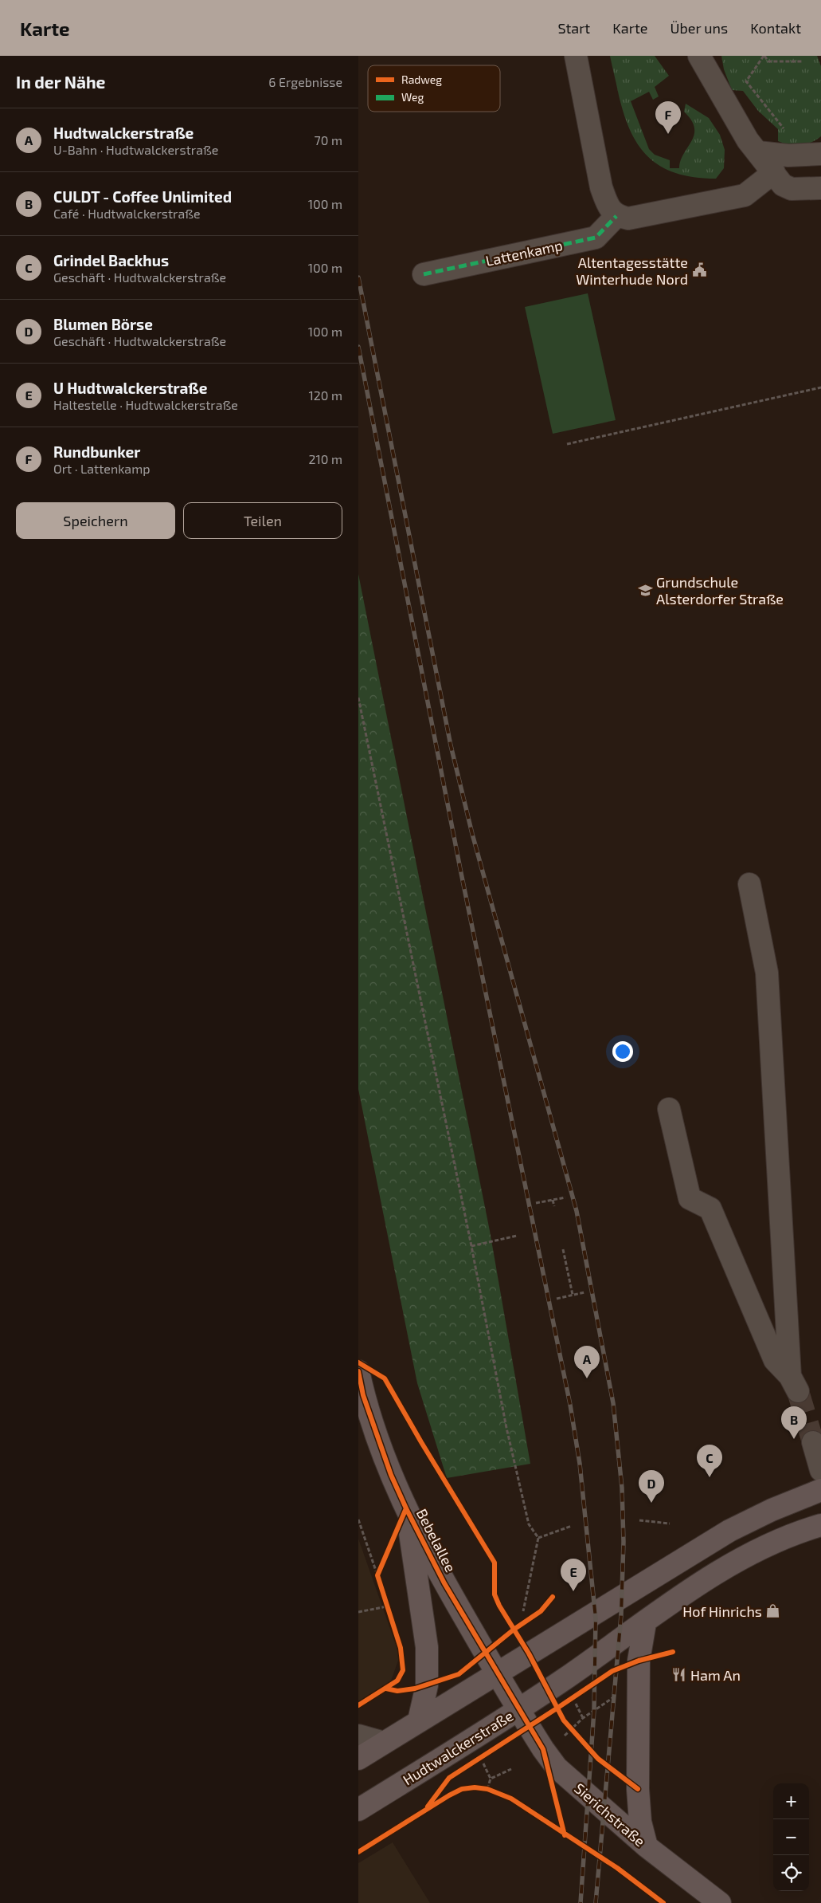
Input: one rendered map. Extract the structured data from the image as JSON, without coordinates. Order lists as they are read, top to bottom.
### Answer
{
  "streets": {
    "main road": ["Bebelallee", "Hudtwalckerstraße", "Sierichstraße"],
    "street": ["Lattenkamp"]
  },
  "crossings": [
    ["Bebelallee", "Hudtwalckerstraße"],
    ["Bebelallee", "Sierichstraße"],
    ["Hudtwalckerstraße", "Sierichstraße"]
  ],
  "places": {
    "public building": ["Altentagesstätte Winterhude Nord"],
    "school or university": ["Grundschule Alsterdorfer Straße"],
    "shop": ["Hof Hinrichs"],
    "restaurant": ["Ham An"]
  },
  "legend": ["Radweg", "Weg"],
  "page": {
    "header": "Karte",
    "nav": [
      "Start",
      "Karte",
      "Über uns",
      "Kontakt"
    ],
    "heading": ["In der Nähe", "6 Ergebnisse"],
    "pins": [
      "F",
      "A",
      "B",
      "C",
      "D",
      "E"
    ],
    "list": [
      {
        "mark": "A",
        "name": "Hudtwalckerstraße",
        "note": "U-Bahn · Hudtwalckerstraße",
        "value": "70 m"
      },
      {
        "mark": "B",
        "name": "CULDT - Coffee Unlimited",
        "note": "Café · Hudtwalckerstraße",
        "value": "100 m"
      },
      {
        "mark": "C",
        "name": "Grindel Backhus",
        "note": "Geschäft · Hudtwalckerstraße",
        "value": "100 m"
      },
      {
        "mark": "D",
        "name": "Blumen Börse",
        "note": "Geschäft · Hudtwalckerstraße",
        "value": "100 m"
      },
      {
        "mark": "E",
        "name": "U Hudtwalckerstraße",
        "note": "Haltestelle · Hudtwalckerstraße",
        "value": "120 m"
      },
      {
        "mark": "F",
        "name": "Rundbunker",
        "note": "Ort · Lattenkamp",
        "value": "210 m"
      }
    ],
    "buttons": ["Speichern", "Teilen"],
    "map_buttons": ["+", "−"]
  }
}
